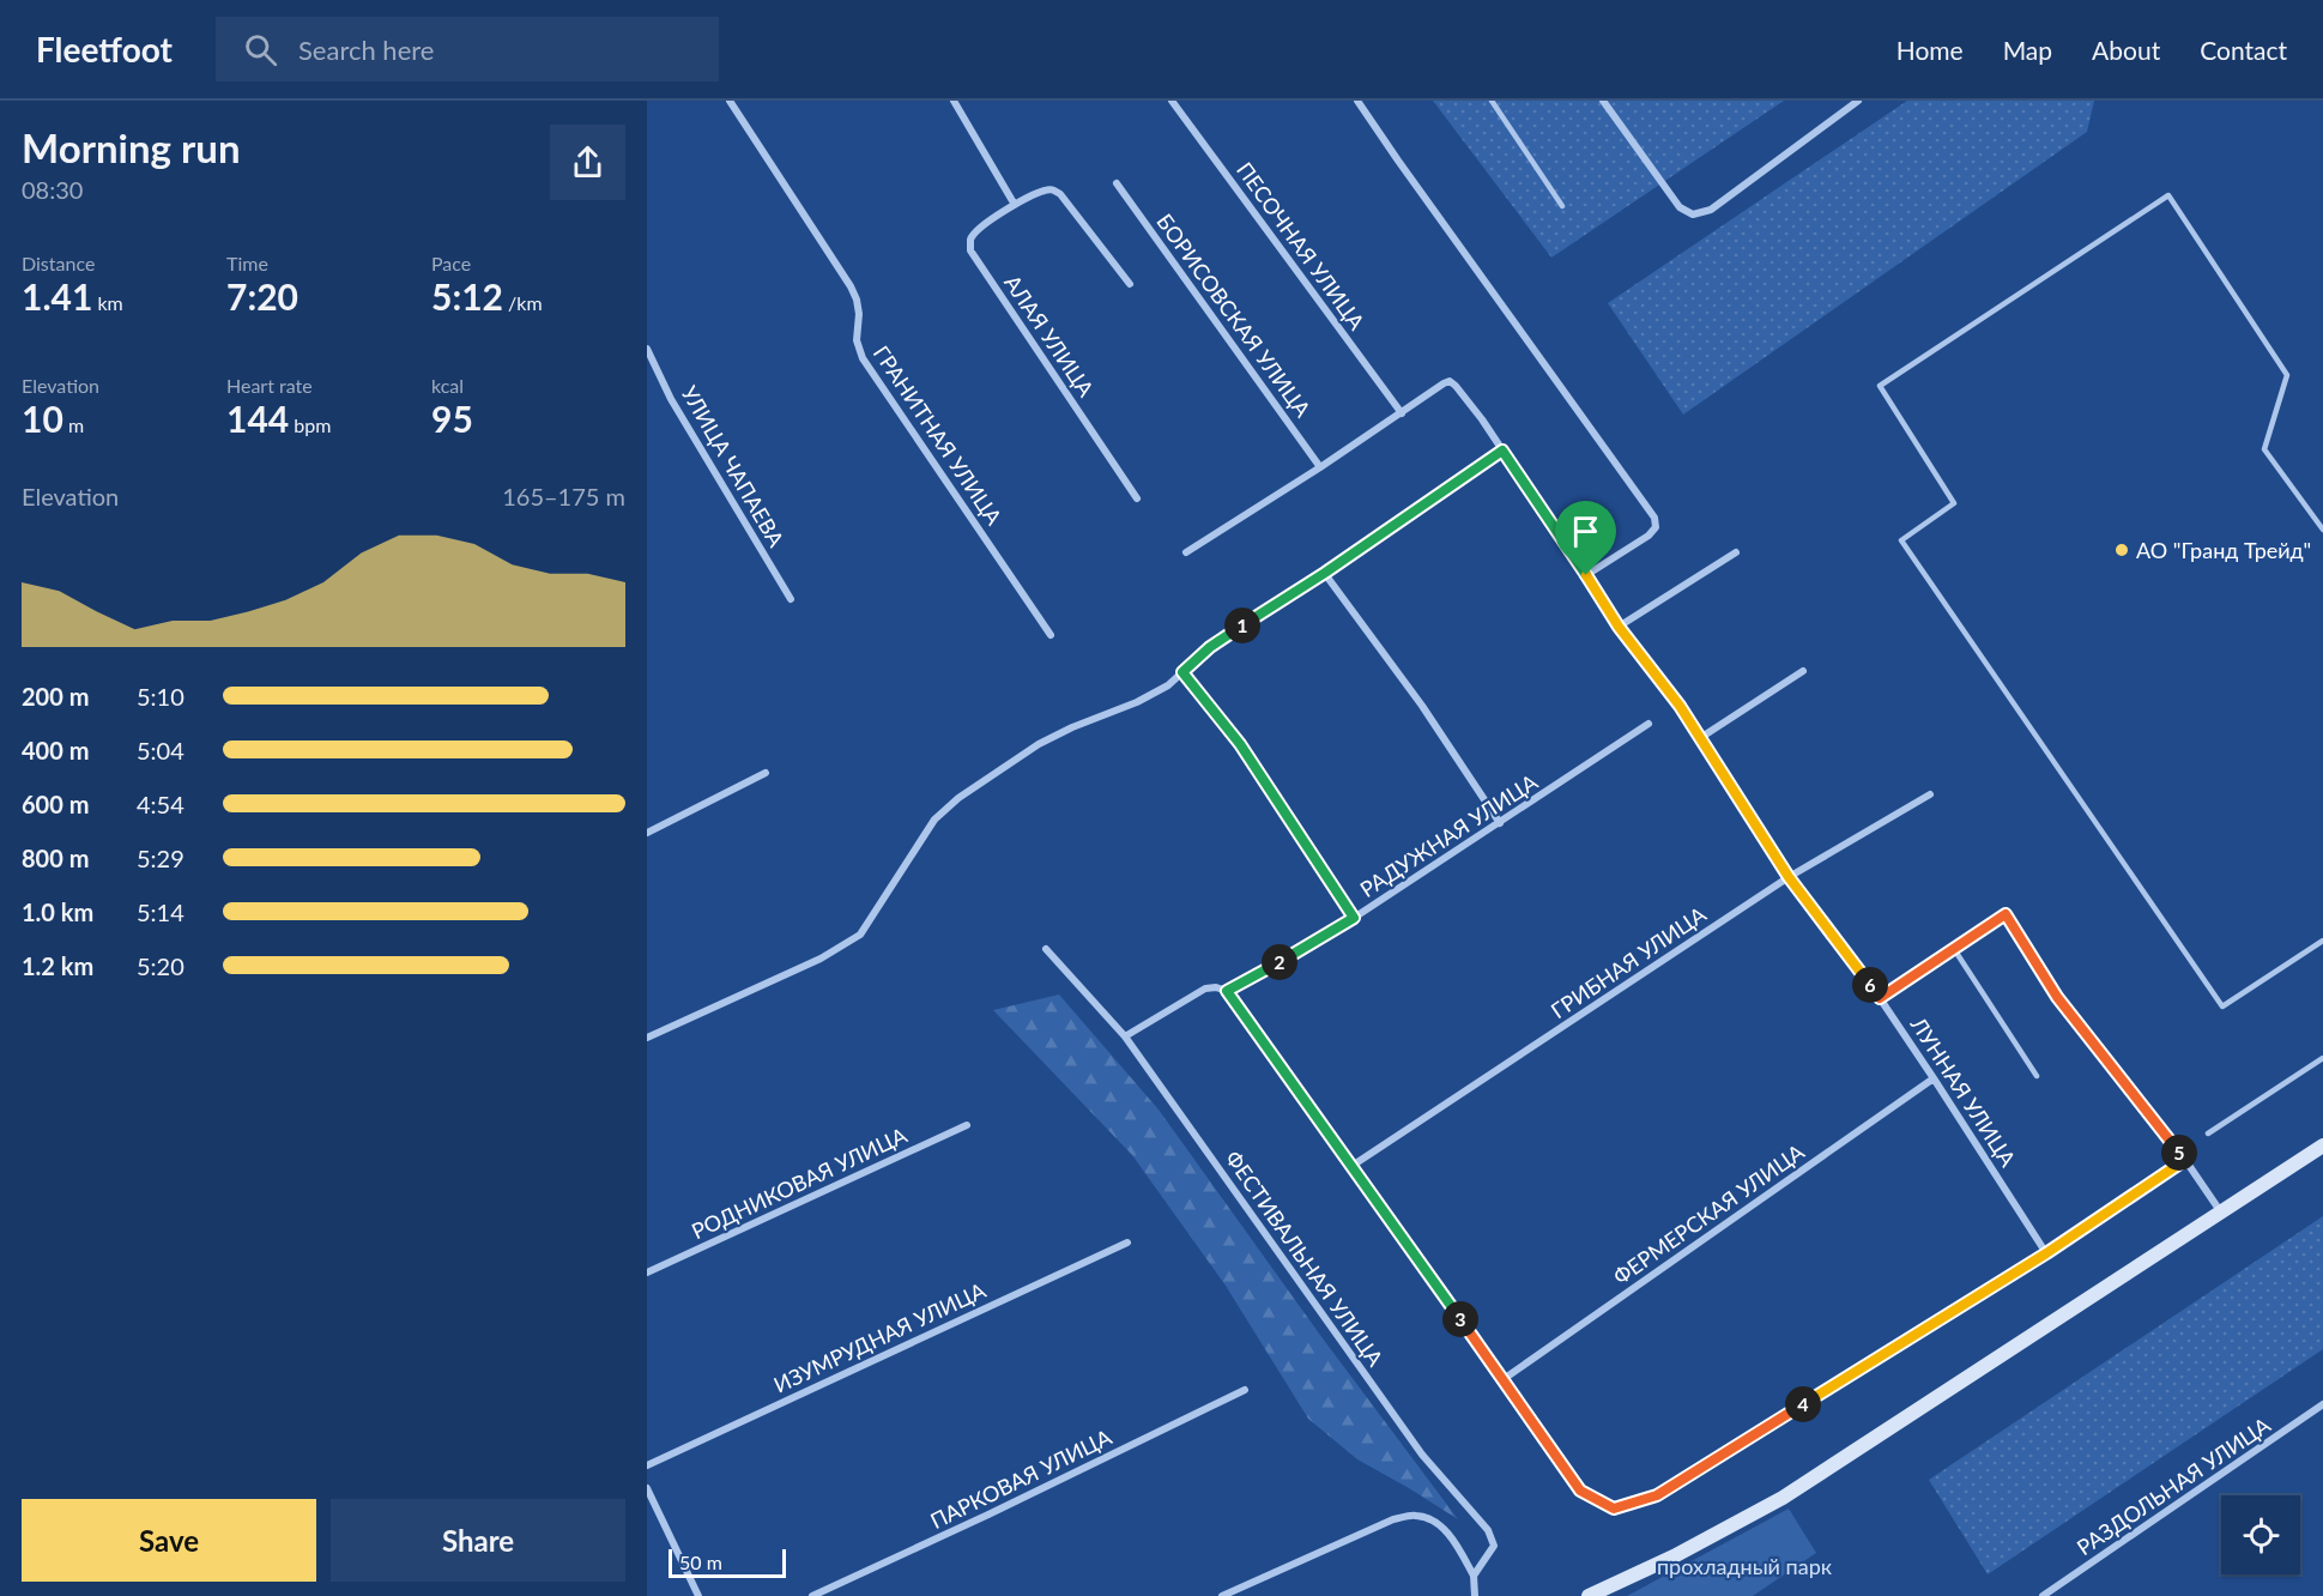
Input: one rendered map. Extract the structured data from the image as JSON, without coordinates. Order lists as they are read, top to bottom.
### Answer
{
  "streets": {
    "street": [
      "ПЕСОЧНАЯ УЛИЦА",
      "БОРИСОВСКАЯ УЛИЦА",
      "АЛАЯ УЛИЦА",
      "ГРАНИТНАЯ УЛИЦА",
      "УЛИЦА ЧАПАЕВА",
      "РАДУЖНАЯ УЛИЦА",
      "ГРИБНАЯ УЛИЦА",
      "ЛУННАЯ УЛИЦА",
      "РОДНИКОВАЯ УЛИЦА",
      "ФЕРМЕРСКАЯ УЛИЦА",
      "ФЕСТИВАЛЬНАЯ УЛИЦА",
      "ИЗУМРУДНАЯ УЛИЦА",
      "ПАРКОВАЯ УЛИЦА",
      "РАЗДОЛЬНАЯ УЛИЦА"
    ]
  },
  "crossings": [
    ["ПЕСОЧНАЯ УЛИЦА", "ЛУННАЯ УЛИЦА"],
    ["РАДУЖНАЯ УЛИЦА", "ФЕСТИВАЛЬНАЯ УЛИЦА"],
    ["ГРИБНАЯ УЛИЦА", "ЛУННАЯ УЛИЦА"],
    ["ЛУННАЯ УЛИЦА", "ФЕРМЕРСКАЯ УЛИЦА"]
  ],
  "parks": ["прохладный парк"],
  "places": ["АО \"Гранд Трейд\""],
  "scale_bar": "50 m",
  "page": {
    "header": "Fleetfoot",
    "search": "Search here",
    "nav": [
      "Home",
      "Map",
      "About",
      "Contact"
    ],
    "heading": ["Morning run", "08:30"],
    "stats": [
      ["Distance", "1.41 km"],
      ["Time", "7:20"],
      ["Pace", "5:12 /km"],
      ["Elevation", "10 m"],
      ["Heart rate", "144 bpm"],
      ["kcal", "95"]
    ],
    "chart": ["Elevation", "165–175 m"],
    "pins": [
      "1",
      "2",
      "6",
      "5",
      "3",
      "4"
    ],
    "list": [
      {
        "name": "200 m",
        "note": "5:10"
      },
      {
        "name": "400 m",
        "note": "5:04"
      },
      {
        "name": "600 m",
        "note": "4:54"
      },
      {
        "name": "800 m",
        "note": "5:29"
      },
      {
        "name": "1.0 km",
        "note": "5:14"
      },
      {
        "name": "1.2 km",
        "note": "5:20"
      }
    ],
    "buttons": ["Save", "Share"],
    "scale": "50 m"
  }
}
